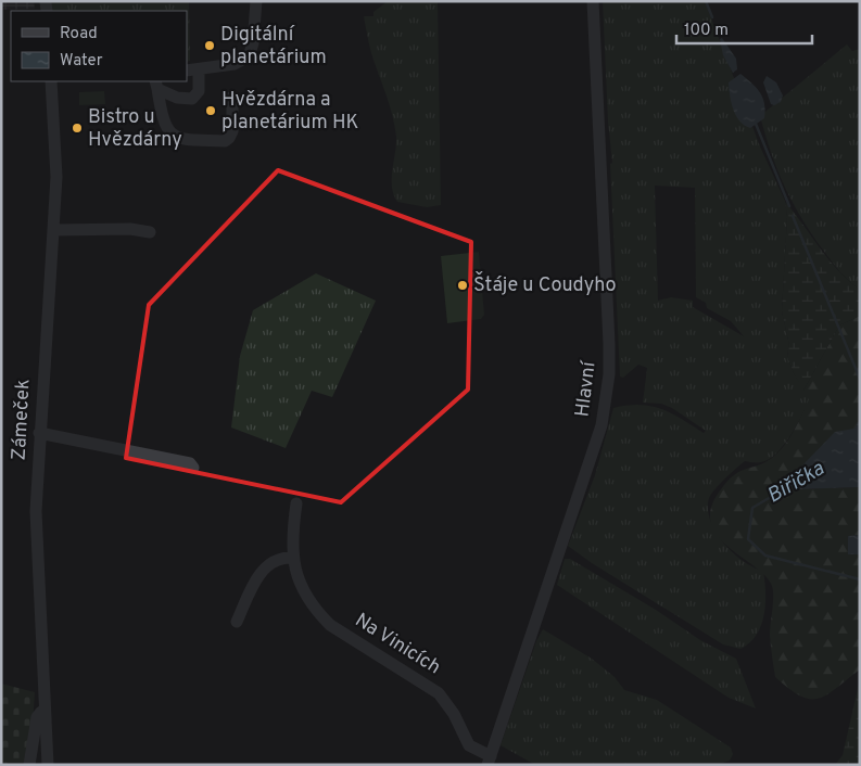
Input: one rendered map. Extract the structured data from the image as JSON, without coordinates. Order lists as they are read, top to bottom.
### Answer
{
  "streets": {
    "street": ["Hlavní", "Zámeček", "Na Vinicích"]
  },
  "crossings": [
    ["Hlavní", "Na Vinicích"]
  ],
  "water": ["Biřička"],
  "places": [
    "Digitální planetárium",
    "Hvězdárna a planetárium HK",
    "Bistro u Hvězdárny",
    "Štáje u Coudyho"
  ],
  "legend": ["Road", "Water"],
  "scale_bar": "100 m"
}
